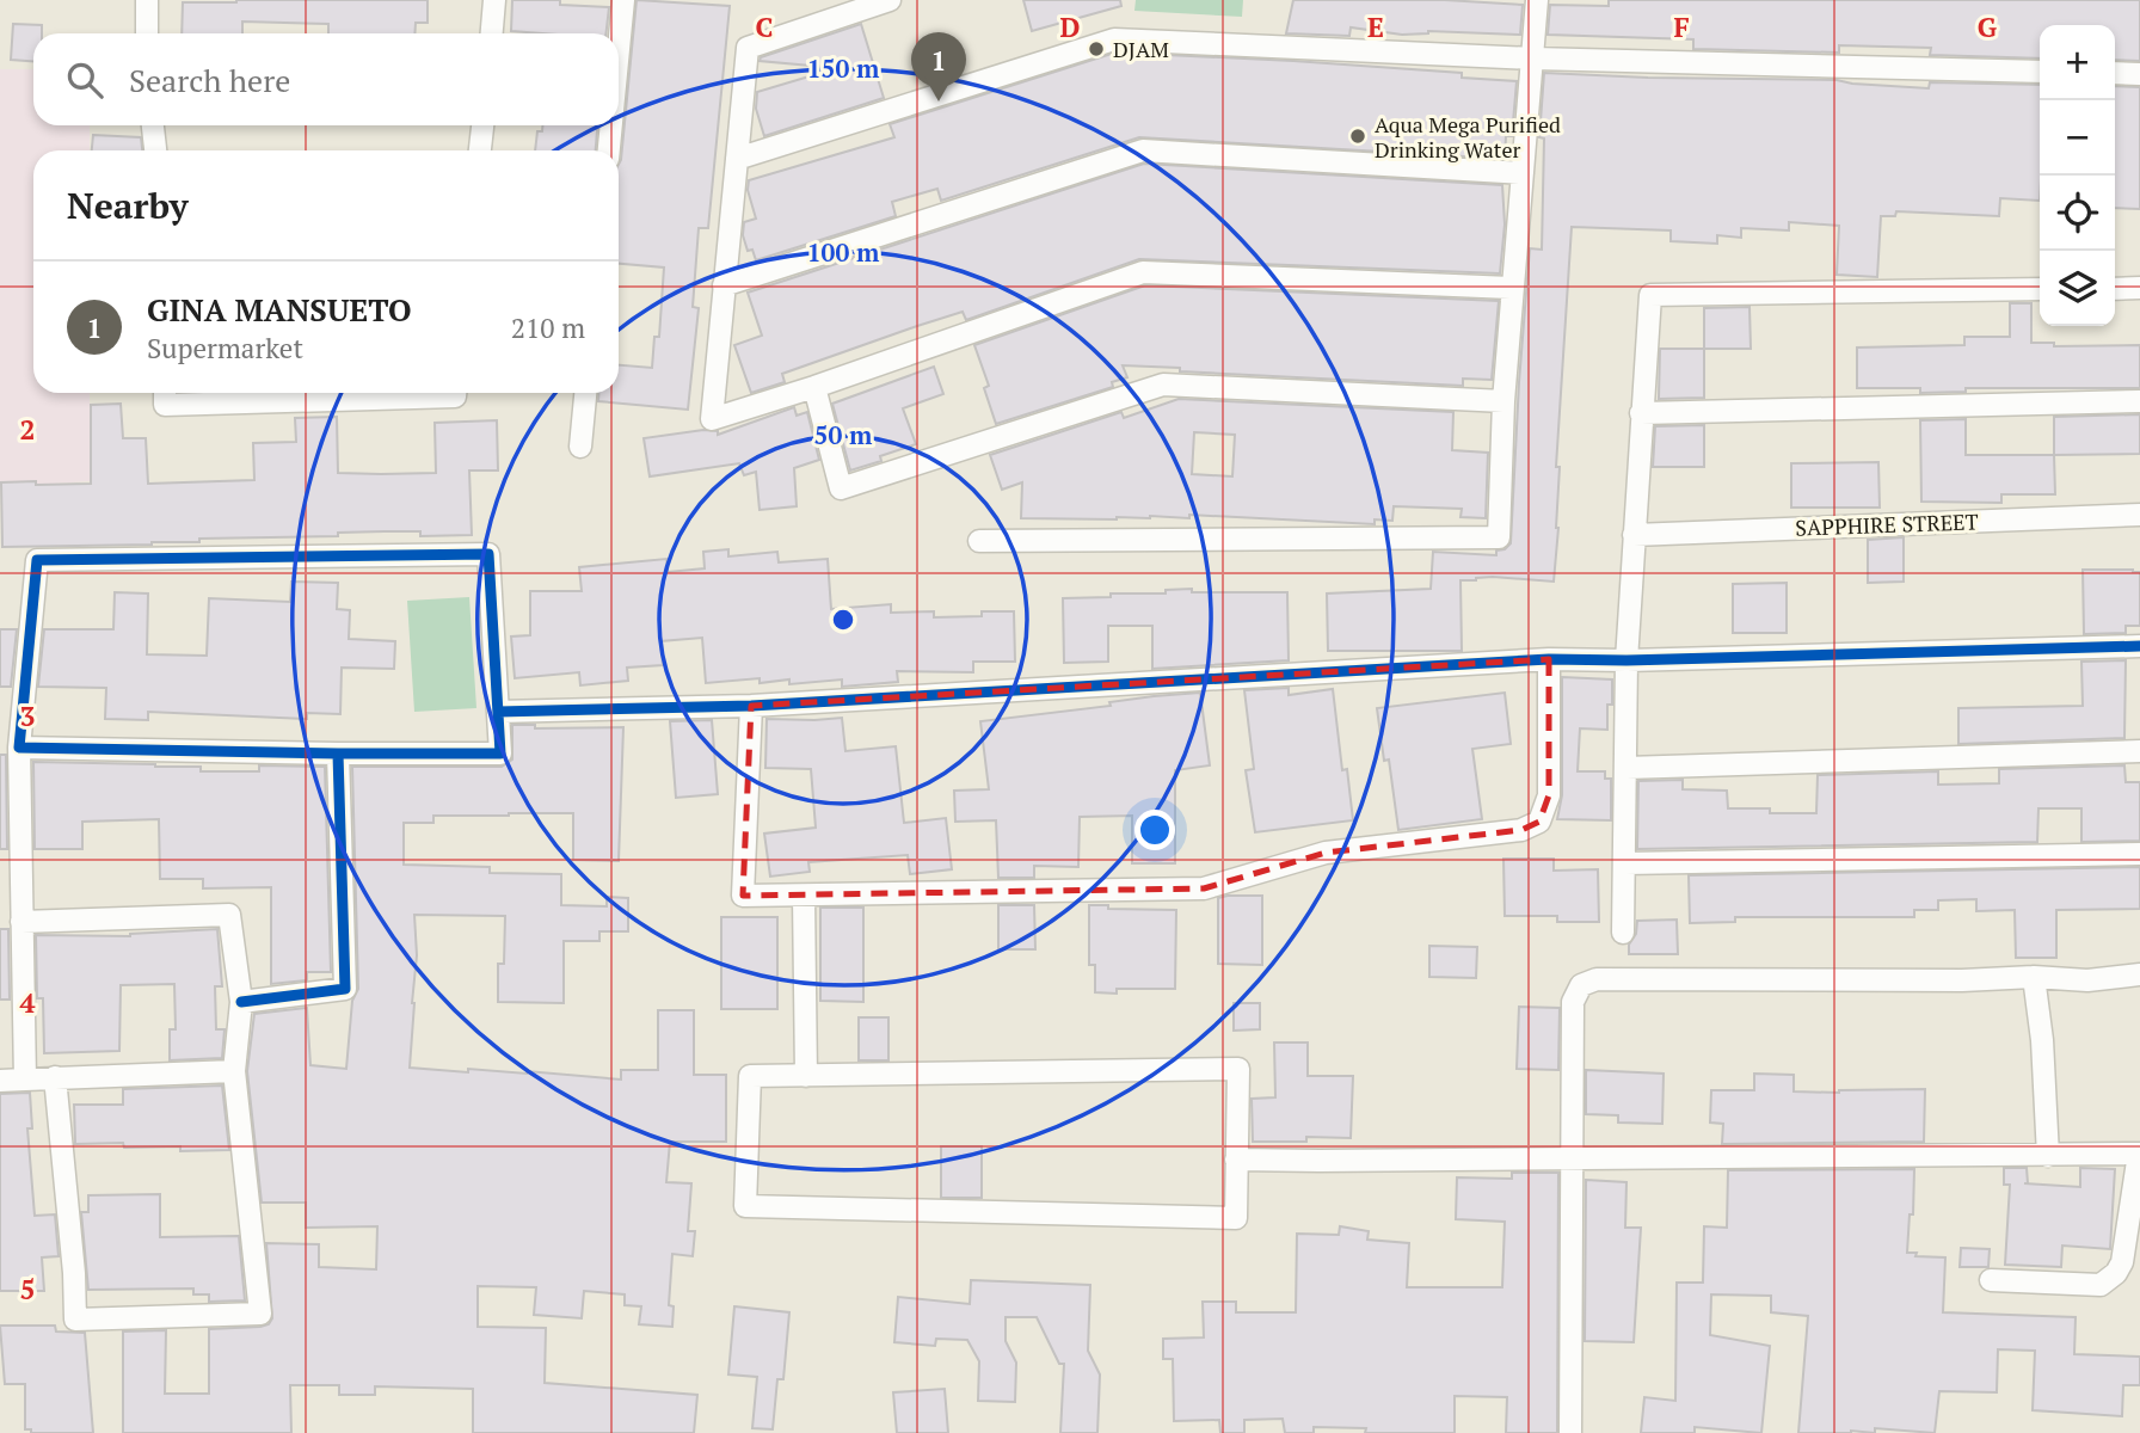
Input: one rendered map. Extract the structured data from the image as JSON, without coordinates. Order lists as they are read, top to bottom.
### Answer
{
  "streets": {
    "street": ["SAPPHIRE STREET"]
  },
  "places": ["DJAM", "Aqua Mega Purified Drinking Water"],
  "page": {
    "map_buttons": ["+", "−"],
    "pins": "1",
    "search": "Search here",
    "heading": "Nearby",
    "list": [
      {
        "mark": "1",
        "name": "GINA MANSUETO",
        "note": "Supermarket",
        "value": "210 m"
      }
    ]
  },
  "grid": {
    "columns": [
      "C",
      "D",
      "E",
      "F",
      "G"
    ],
    "rows": [
      "2",
      "3",
      "4",
      "5"
    ]
  },
  "rings": ["150 m", "100 m", "50 m"]
}
